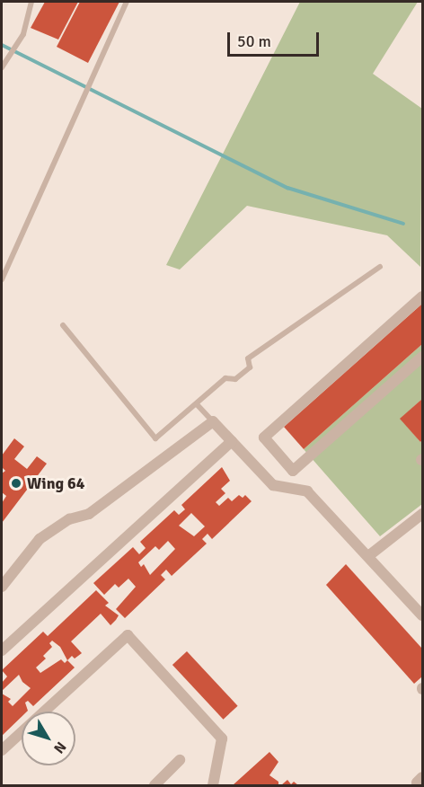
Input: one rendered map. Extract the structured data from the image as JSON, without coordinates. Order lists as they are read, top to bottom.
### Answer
{
  "places": ["Wing 64"],
  "scale_bar": "50 m",
  "north": "bottom right"
}
